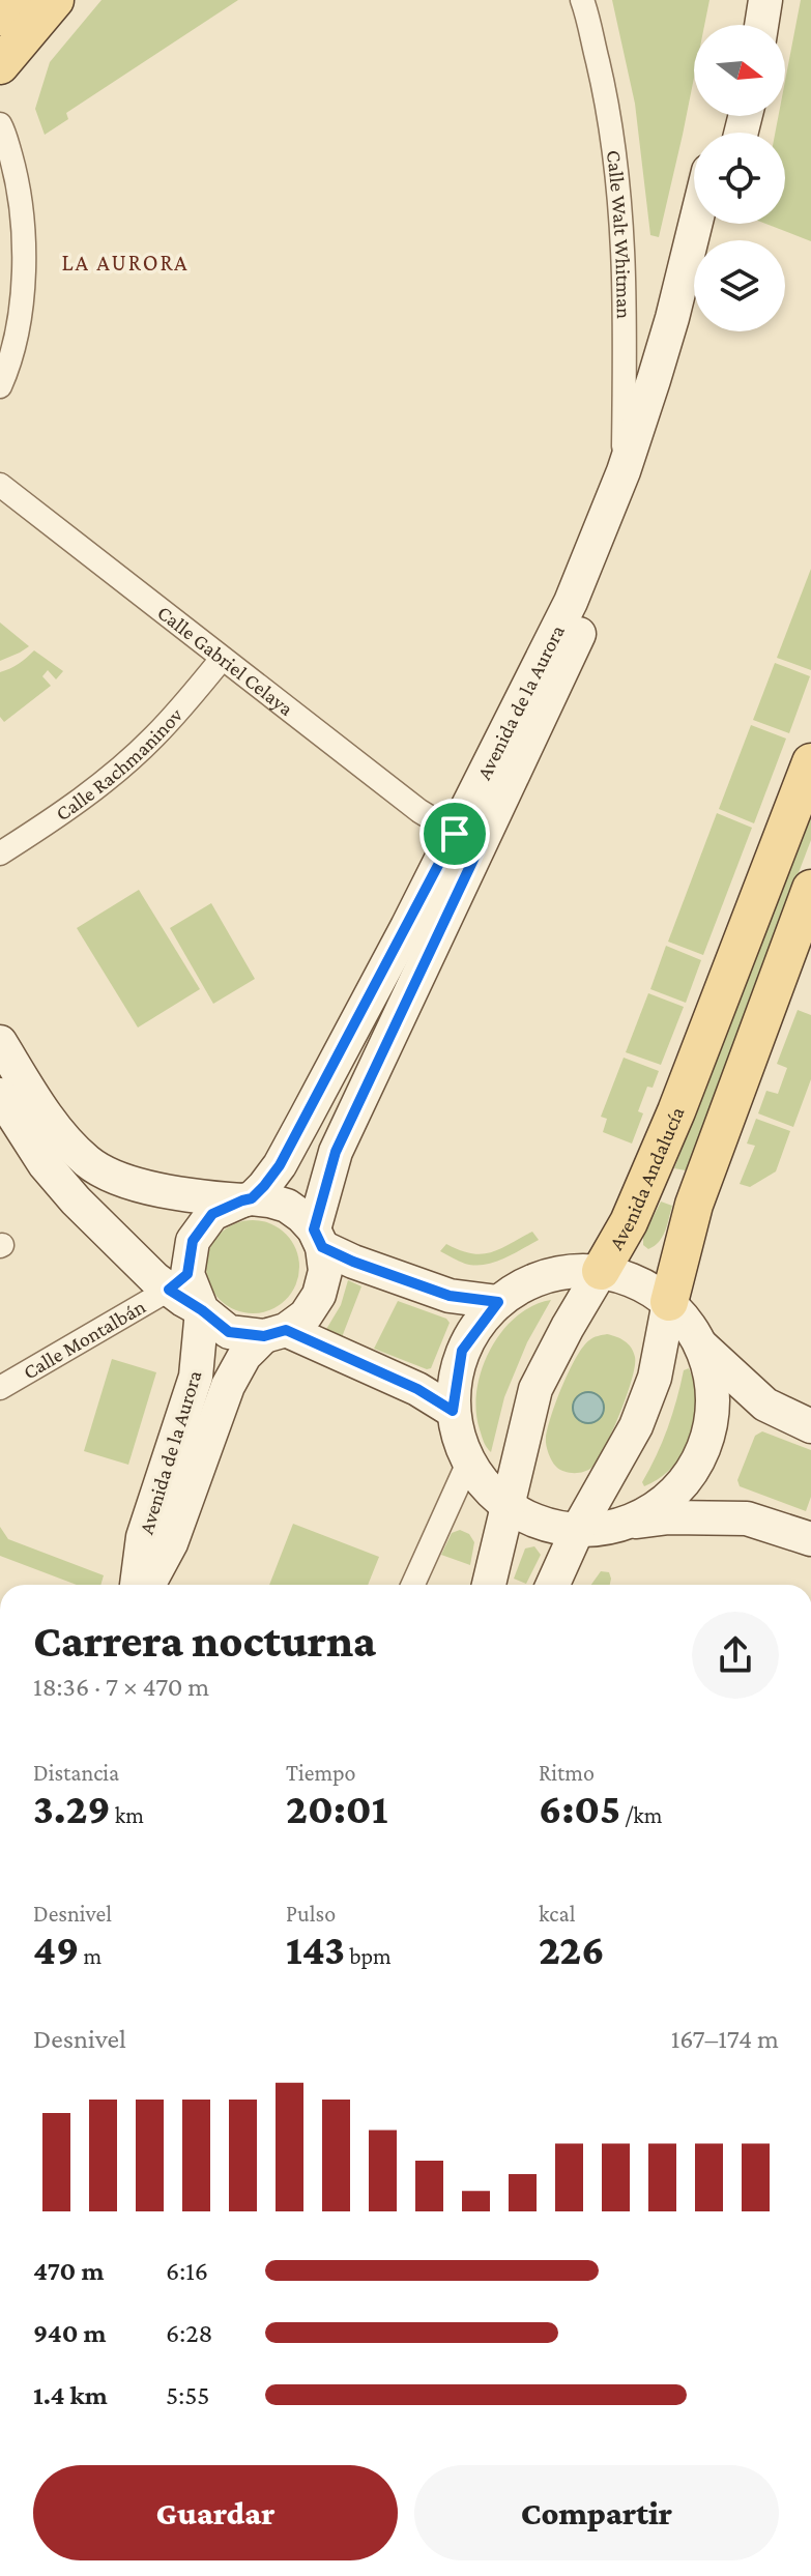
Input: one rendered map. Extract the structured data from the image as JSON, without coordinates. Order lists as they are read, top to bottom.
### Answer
{
  "streets": {
    "main road": ["Avenida de la Aurora", "Avenida Andalucía"],
    "street": [
      "Calle Walt Whitman",
      "Calle Gabriel Celaya",
      "Calle Rachmaninov",
      "Calle Montalbán"
    ]
  },
  "crossings": [
    ["Calle Walt Whitman", "Avenida de la Aurora"],
    ["Calle Gabriel Celaya", "Avenida de la Aurora"],
    ["Calle Gabriel Celaya", "Calle Rachmaninov"],
    ["Avenida de la Aurora", "Calle Montalbán"]
  ],
  "districts": ["LA AURORA"],
  "north": "right",
  "page": {
    "heading": ["Carrera nocturna", "18:36 · 7 × 470 m"],
    "stats": [
      ["Distancia", "3.29 km"],
      ["Tiempo", "20:01"],
      ["Ritmo", "6:05 /km"],
      ["Desnivel", "49 m"],
      ["Pulso", "143 bpm"],
      ["kcal", "226"]
    ],
    "chart": ["Desnivel", "167–174 m"],
    "list": [
      {
        "name": "470 m",
        "note": "6:16"
      },
      {
        "name": "940 m",
        "note": "6:28"
      },
      {
        "name": "1.4 km",
        "note": "5:55"
      }
    ],
    "buttons": ["Guardar", "Compartir"]
  }
}
